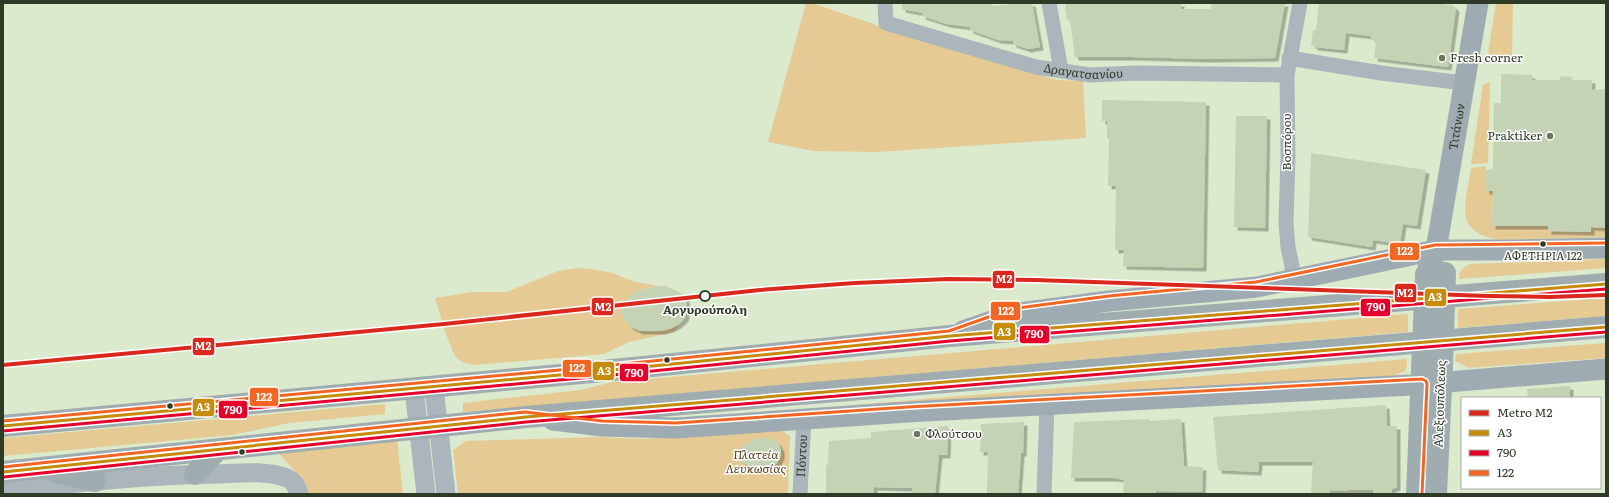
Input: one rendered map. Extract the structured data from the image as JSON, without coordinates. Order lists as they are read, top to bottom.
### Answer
{
  "streets": {
    "main road": ["Τιτάνων", "Αλεξιουπόλεως"],
    "street": ["Δραγατσανίου", "Βοσπόρου", "Πόντου"]
  },
  "crossings": [
    ["Δραγατσανίου", "Βοσπόρου"],
    ["Τιτάνων", "Αλεξιουπόλεως"]
  ],
  "parks": ["Πλατεία Λευκωσίας"],
  "places": [
    "Fresh corner",
    "Praktiker",
    "ΑΦΕΤΗΡΙΑ 122",
    "Αργυρούπολη",
    "Φλούτσου"
  ],
  "lines": [
    "transit line 122",
    "metro line Μ2",
    "transit line Α3",
    "transit line 790"
  ],
  "legend": [
    "Metro Μ2",
    "Α3",
    "790",
    "122"
  ]
}
